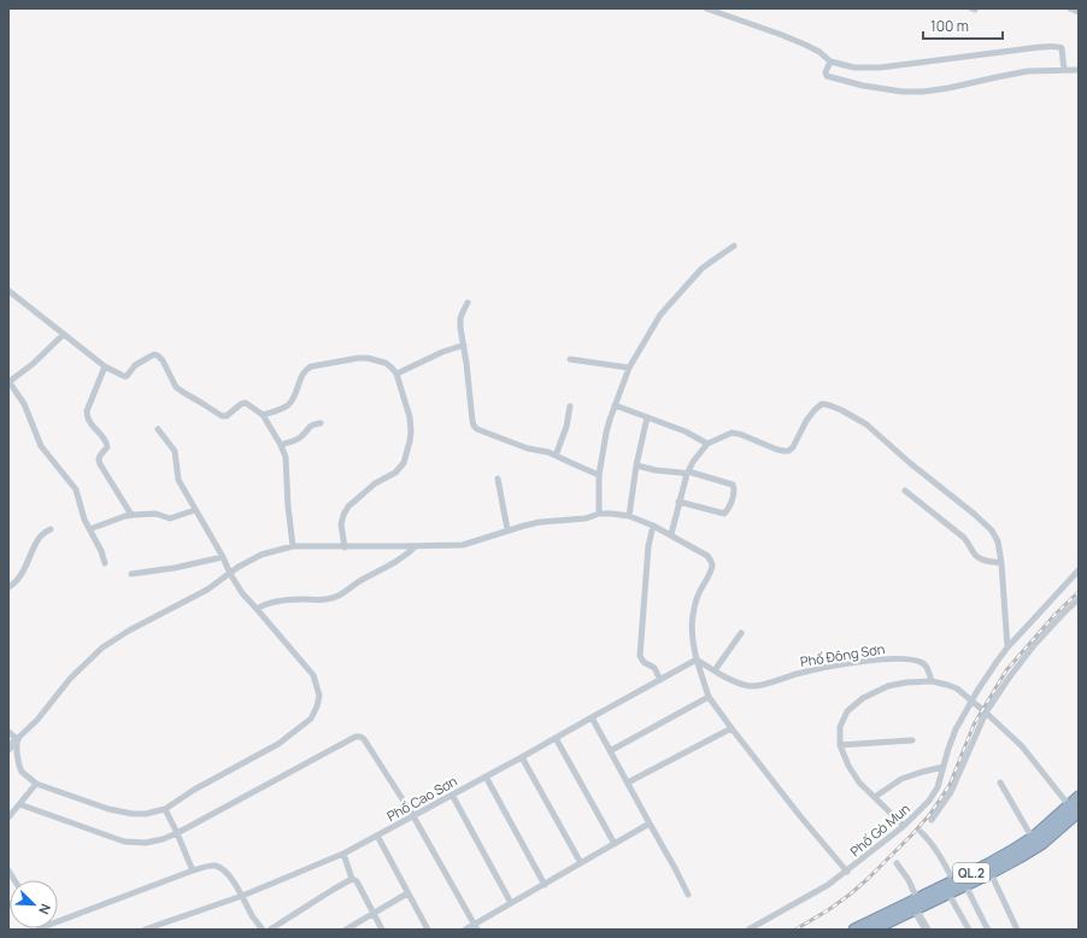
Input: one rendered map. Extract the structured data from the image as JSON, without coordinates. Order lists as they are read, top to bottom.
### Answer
{
  "streets": {
    "highway": ["QL.2"],
    "street": ["Phố Đông Sơn", "Phố Cao Sơn", "Phố Gò Mun"]
  },
  "crossings": [
    ["Phố Đông Sơn", "Phố Cao Sơn"]
  ],
  "scale_bar": "100 m",
  "north": "bottom right"
}
